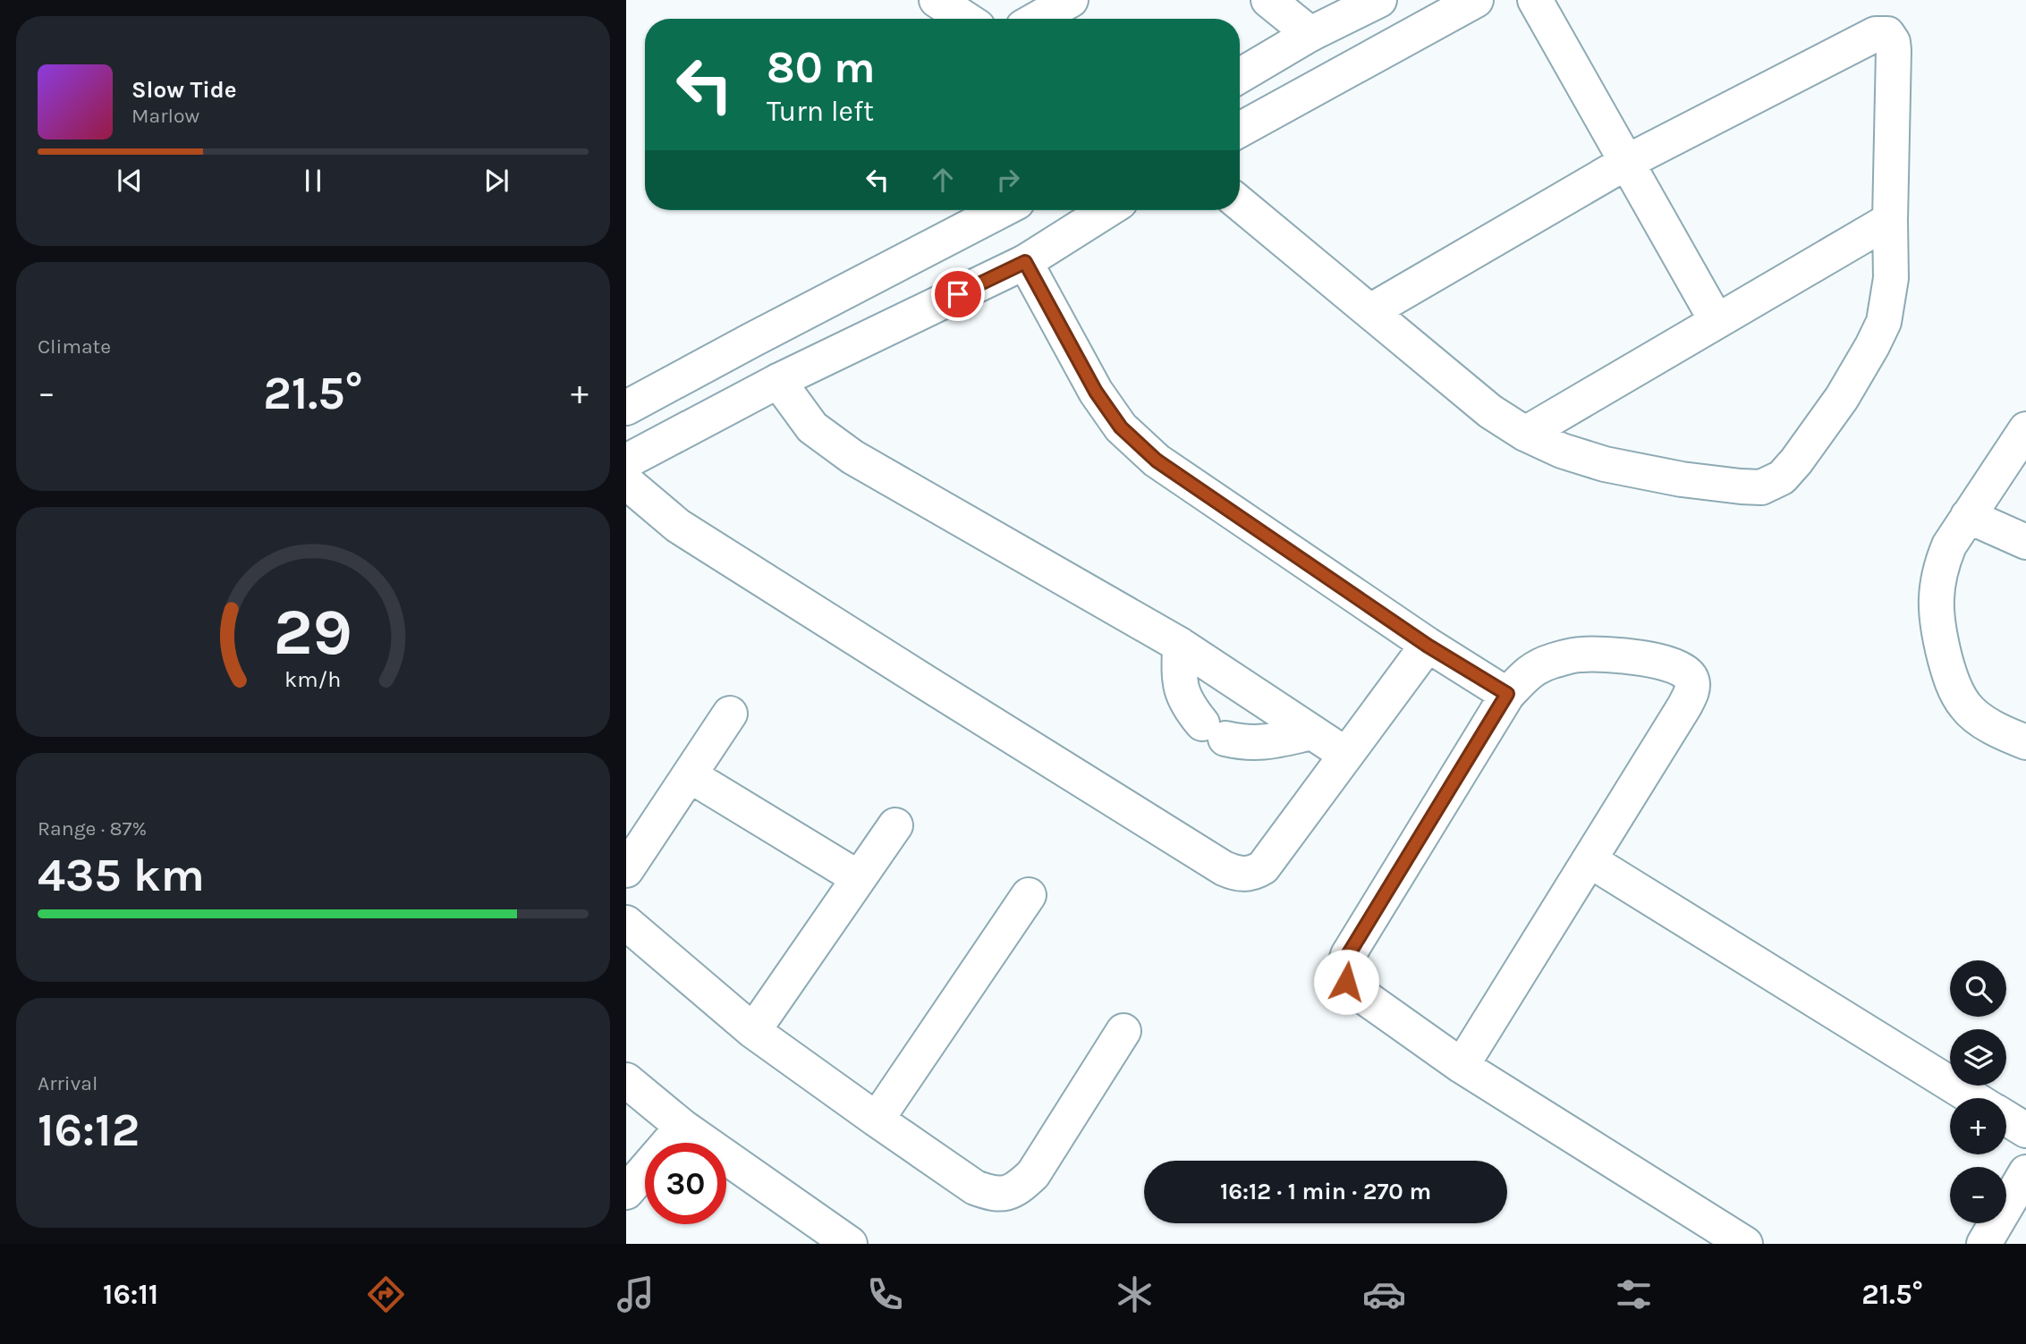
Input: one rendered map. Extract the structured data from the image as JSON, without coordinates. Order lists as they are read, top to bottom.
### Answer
{
  "page": {
    "turn": ["80 m", "Turn left"],
    "song": ["Slow Tide", "Marlow"],
    "tile": [
      "Climate",
      ["Range · 87%", "435 km"],
      ["Arrival", "16:12"]
    ],
    "heat": ["−", "21.5°", "+"],
    "map_buttons": ["+", "−"],
    "limit": "30",
    "trip": "16:12 · 1 min · 270 m",
    "tabs": ["16:11", "21.5°"],
    "gauge": ["29", "km/h"]
  }
}
